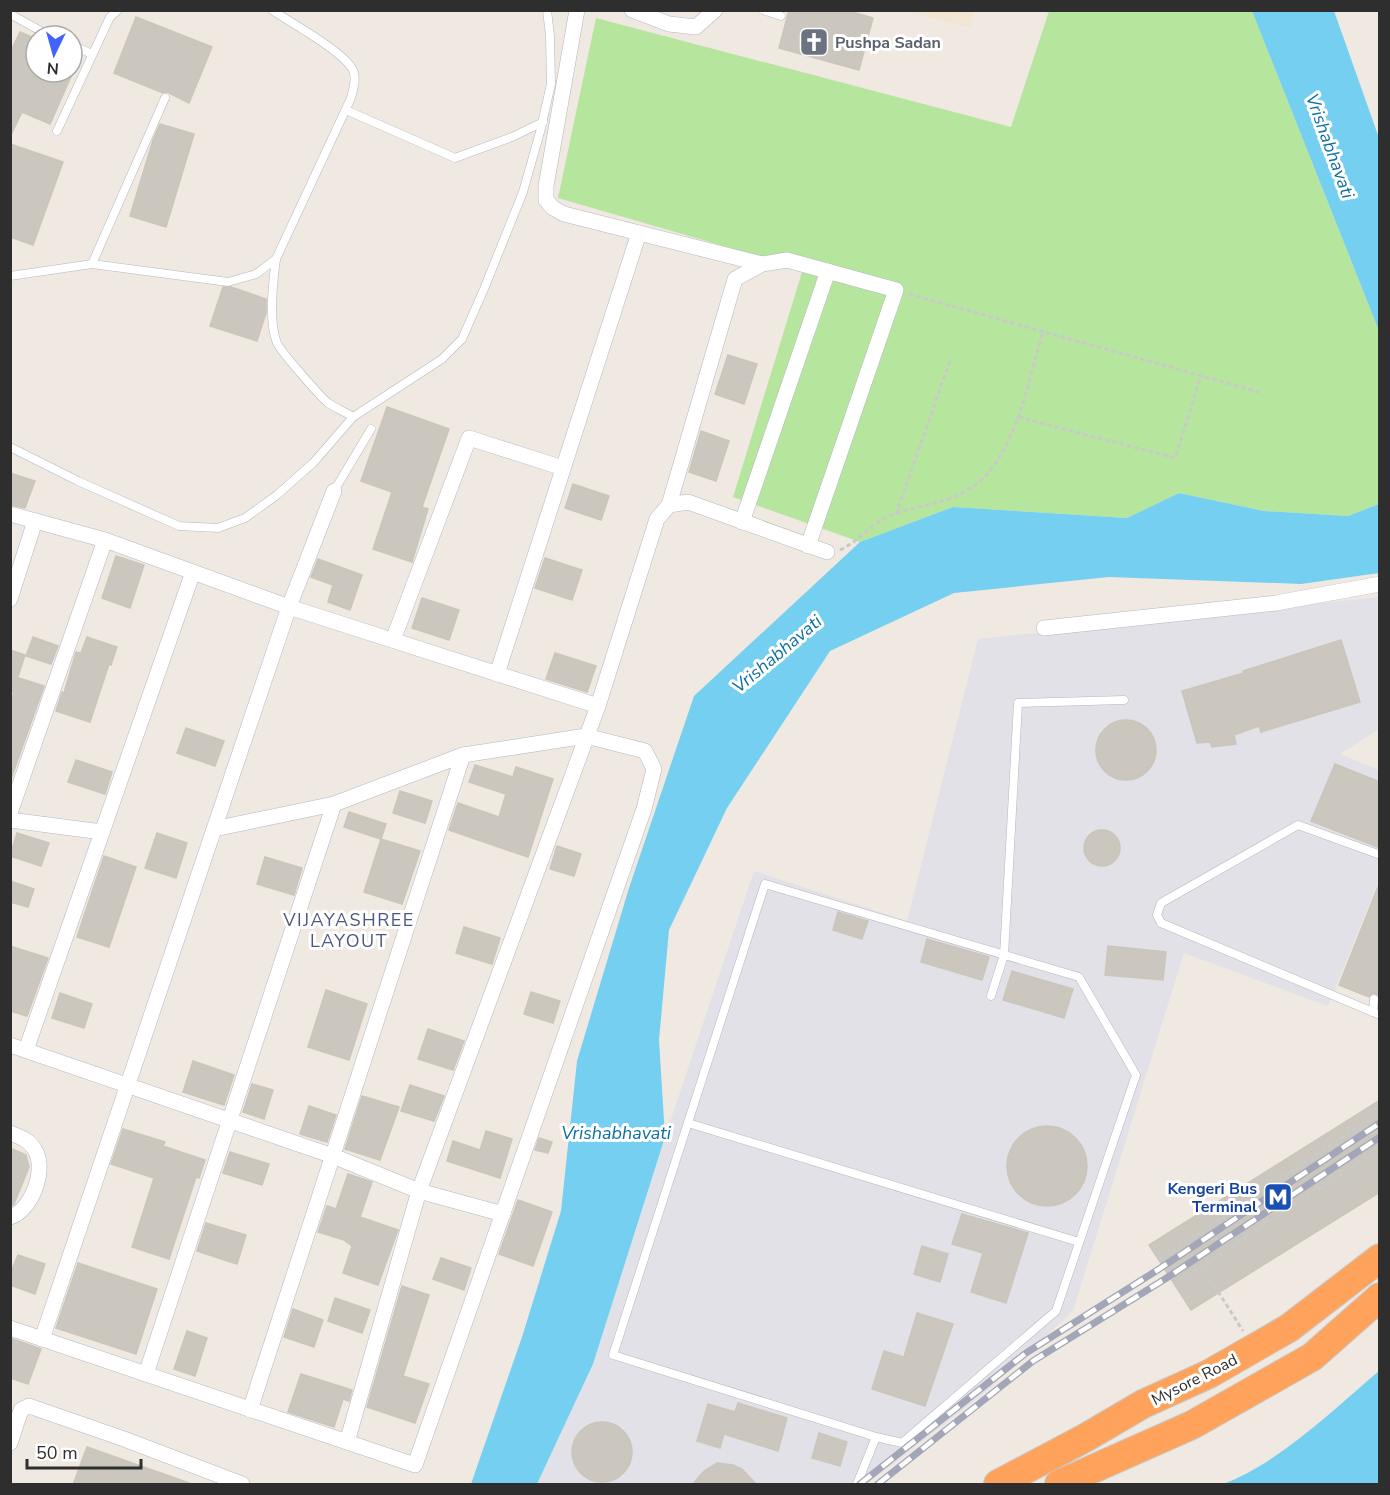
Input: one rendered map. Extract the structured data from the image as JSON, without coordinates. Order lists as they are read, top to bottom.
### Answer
{
  "streets": {
    "highway": ["Mysore Road"]
  },
  "districts": ["VIJAYASHREE LAYOUT"],
  "water": ["Vrishabhavati"],
  "places": {
    "church": ["Pushpa Sadan"],
    "metro station": ["Kengeri Bus Terminal"]
  },
  "scale_bar": "50 m",
  "north": "bottom"
}
